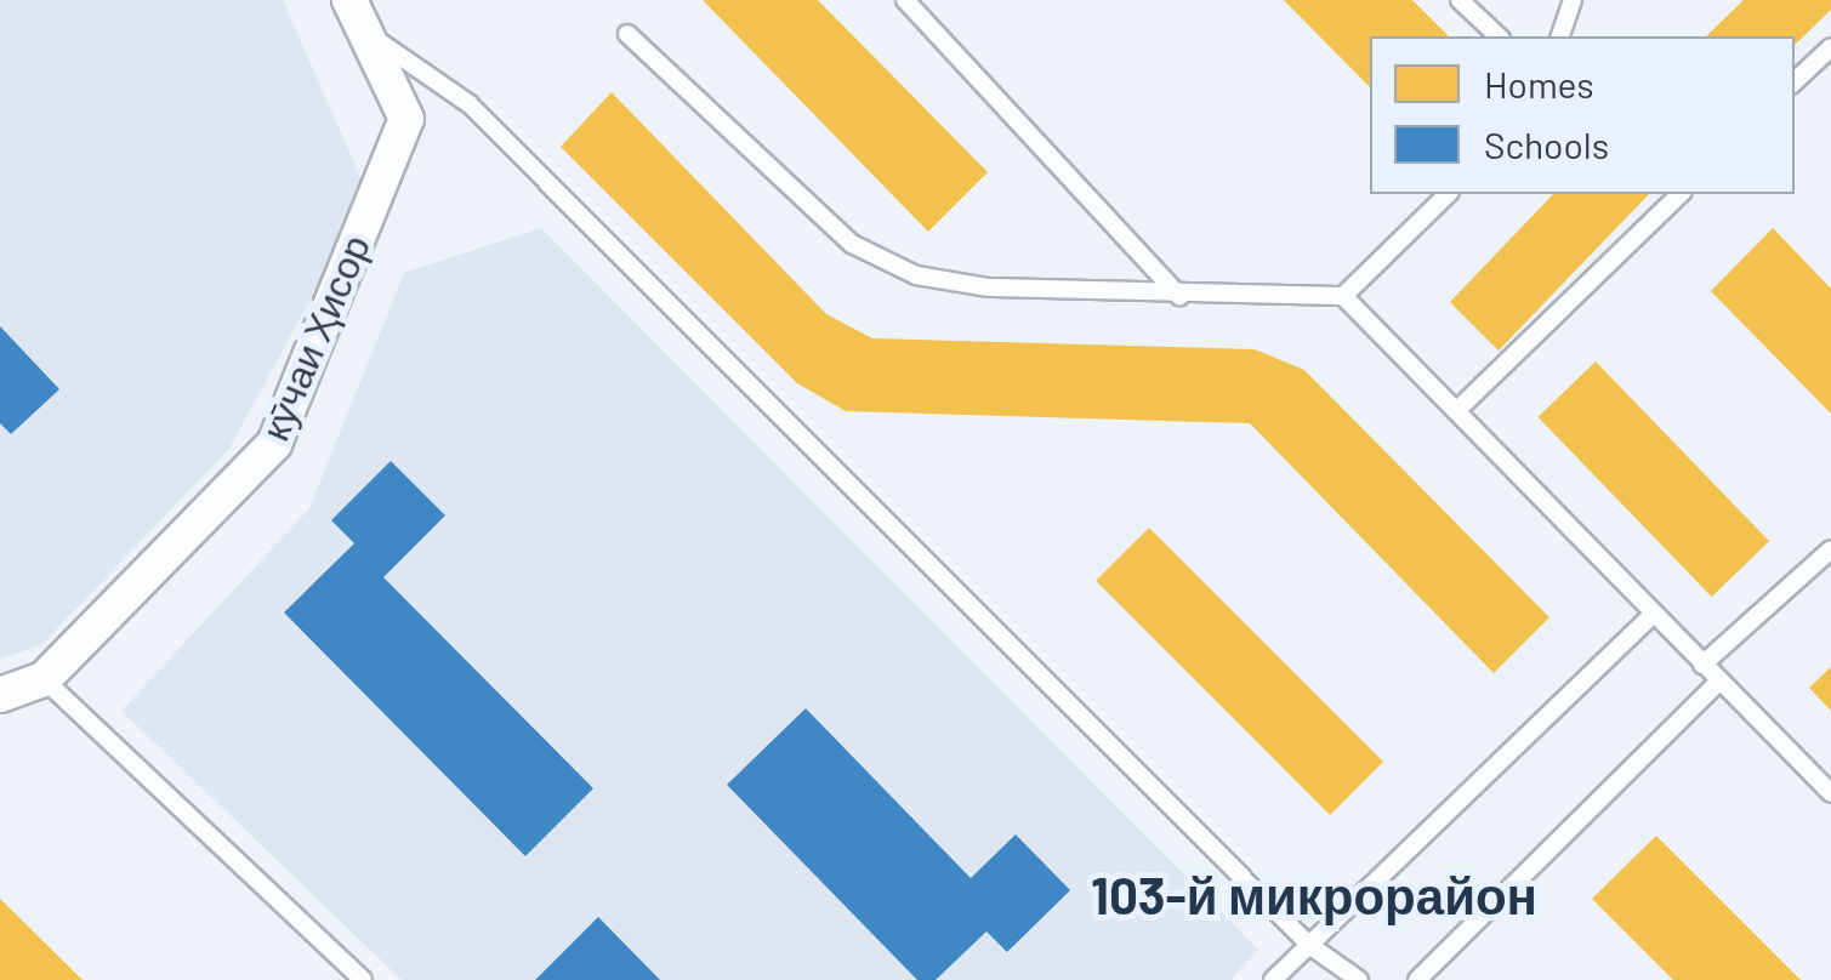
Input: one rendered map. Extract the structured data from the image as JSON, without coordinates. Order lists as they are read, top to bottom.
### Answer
{
  "streets": {
    "street": ["кӯчаи Ҳисор"]
  },
  "districts": ["103-й микрорайон"],
  "legend": ["Homes", "Schools"]
}
